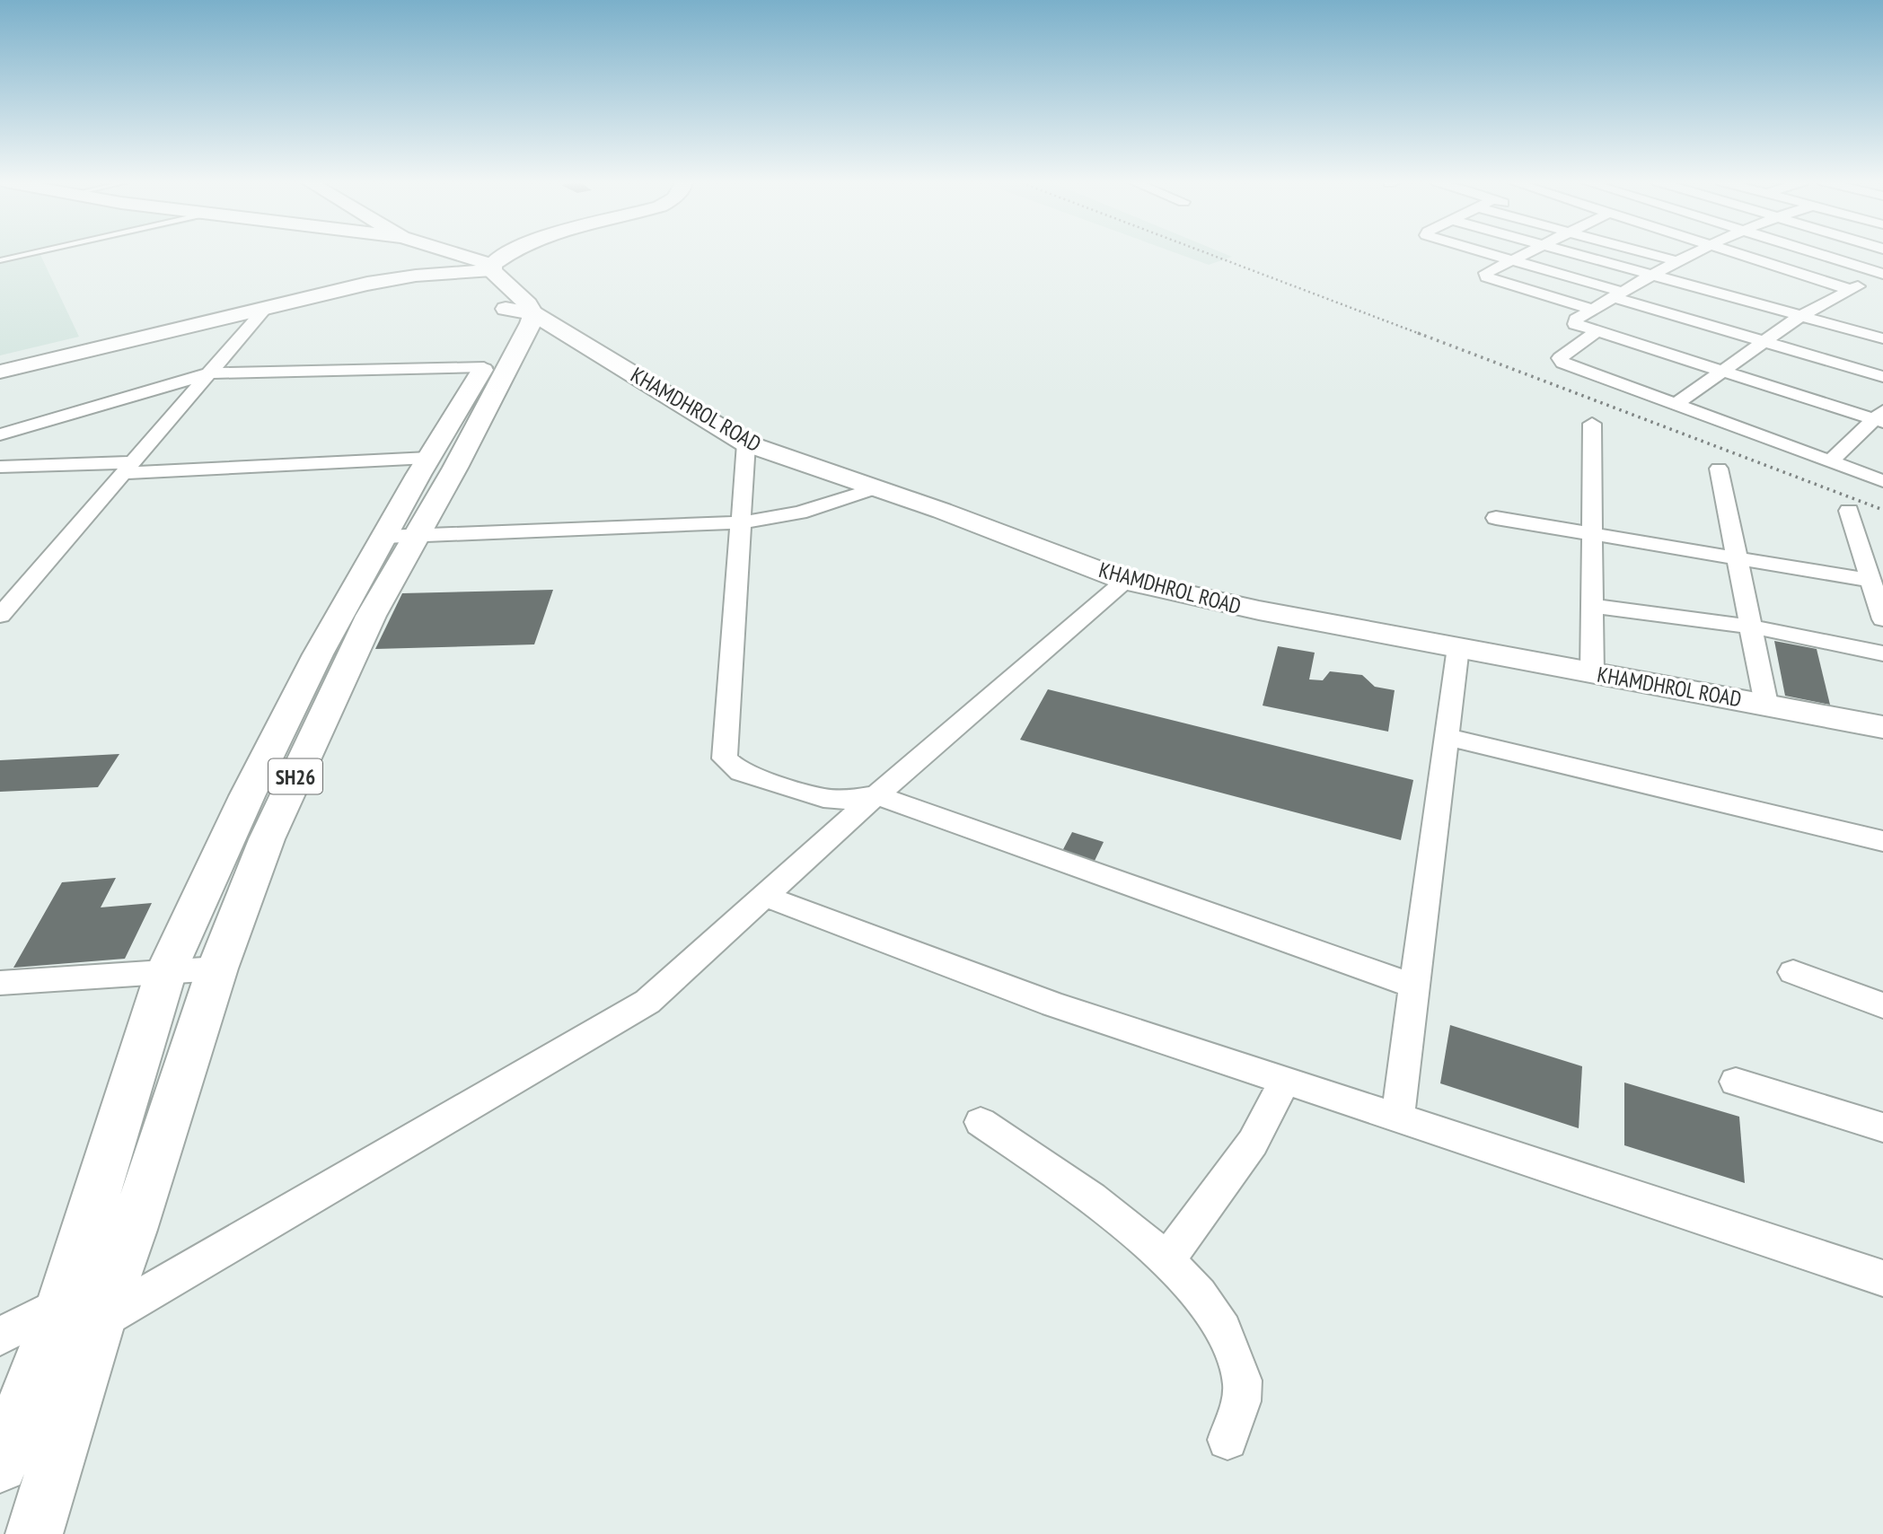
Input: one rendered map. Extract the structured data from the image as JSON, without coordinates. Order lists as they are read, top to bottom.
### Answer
{
  "streets": {
    "main road": ["KHAMDHROL ROAD", "SH26"]
  },
  "crossings": [
    ["KHAMDHROL ROAD", "SH26"]
  ]
}
